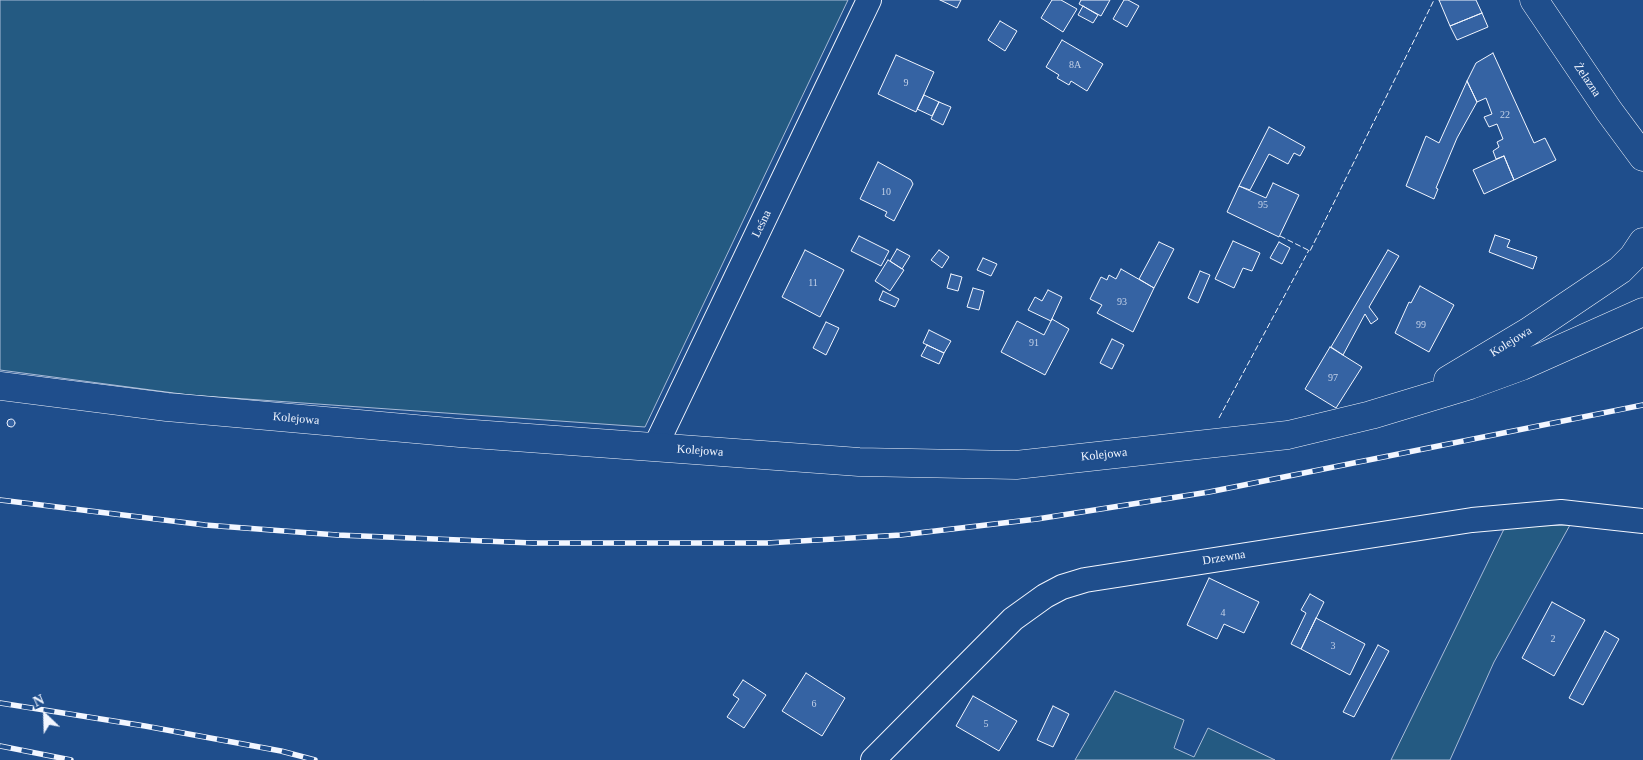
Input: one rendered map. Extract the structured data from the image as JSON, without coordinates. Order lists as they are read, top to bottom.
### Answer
{
  "streets": {
    "street": [
      "Żelazna",
      "Leśna",
      "Kolejowa",
      "Drzewna"
    ]
  },
  "crossings": [
    ["Leśna", "Kolejowa"]
  ],
  "house_numbers": [
    "8A",
    "9",
    "22",
    "10",
    "95",
    "11",
    "93",
    "99",
    "91",
    "97",
    "4",
    "2",
    "3",
    "6",
    "5"
  ],
  "north": "top left"
}
